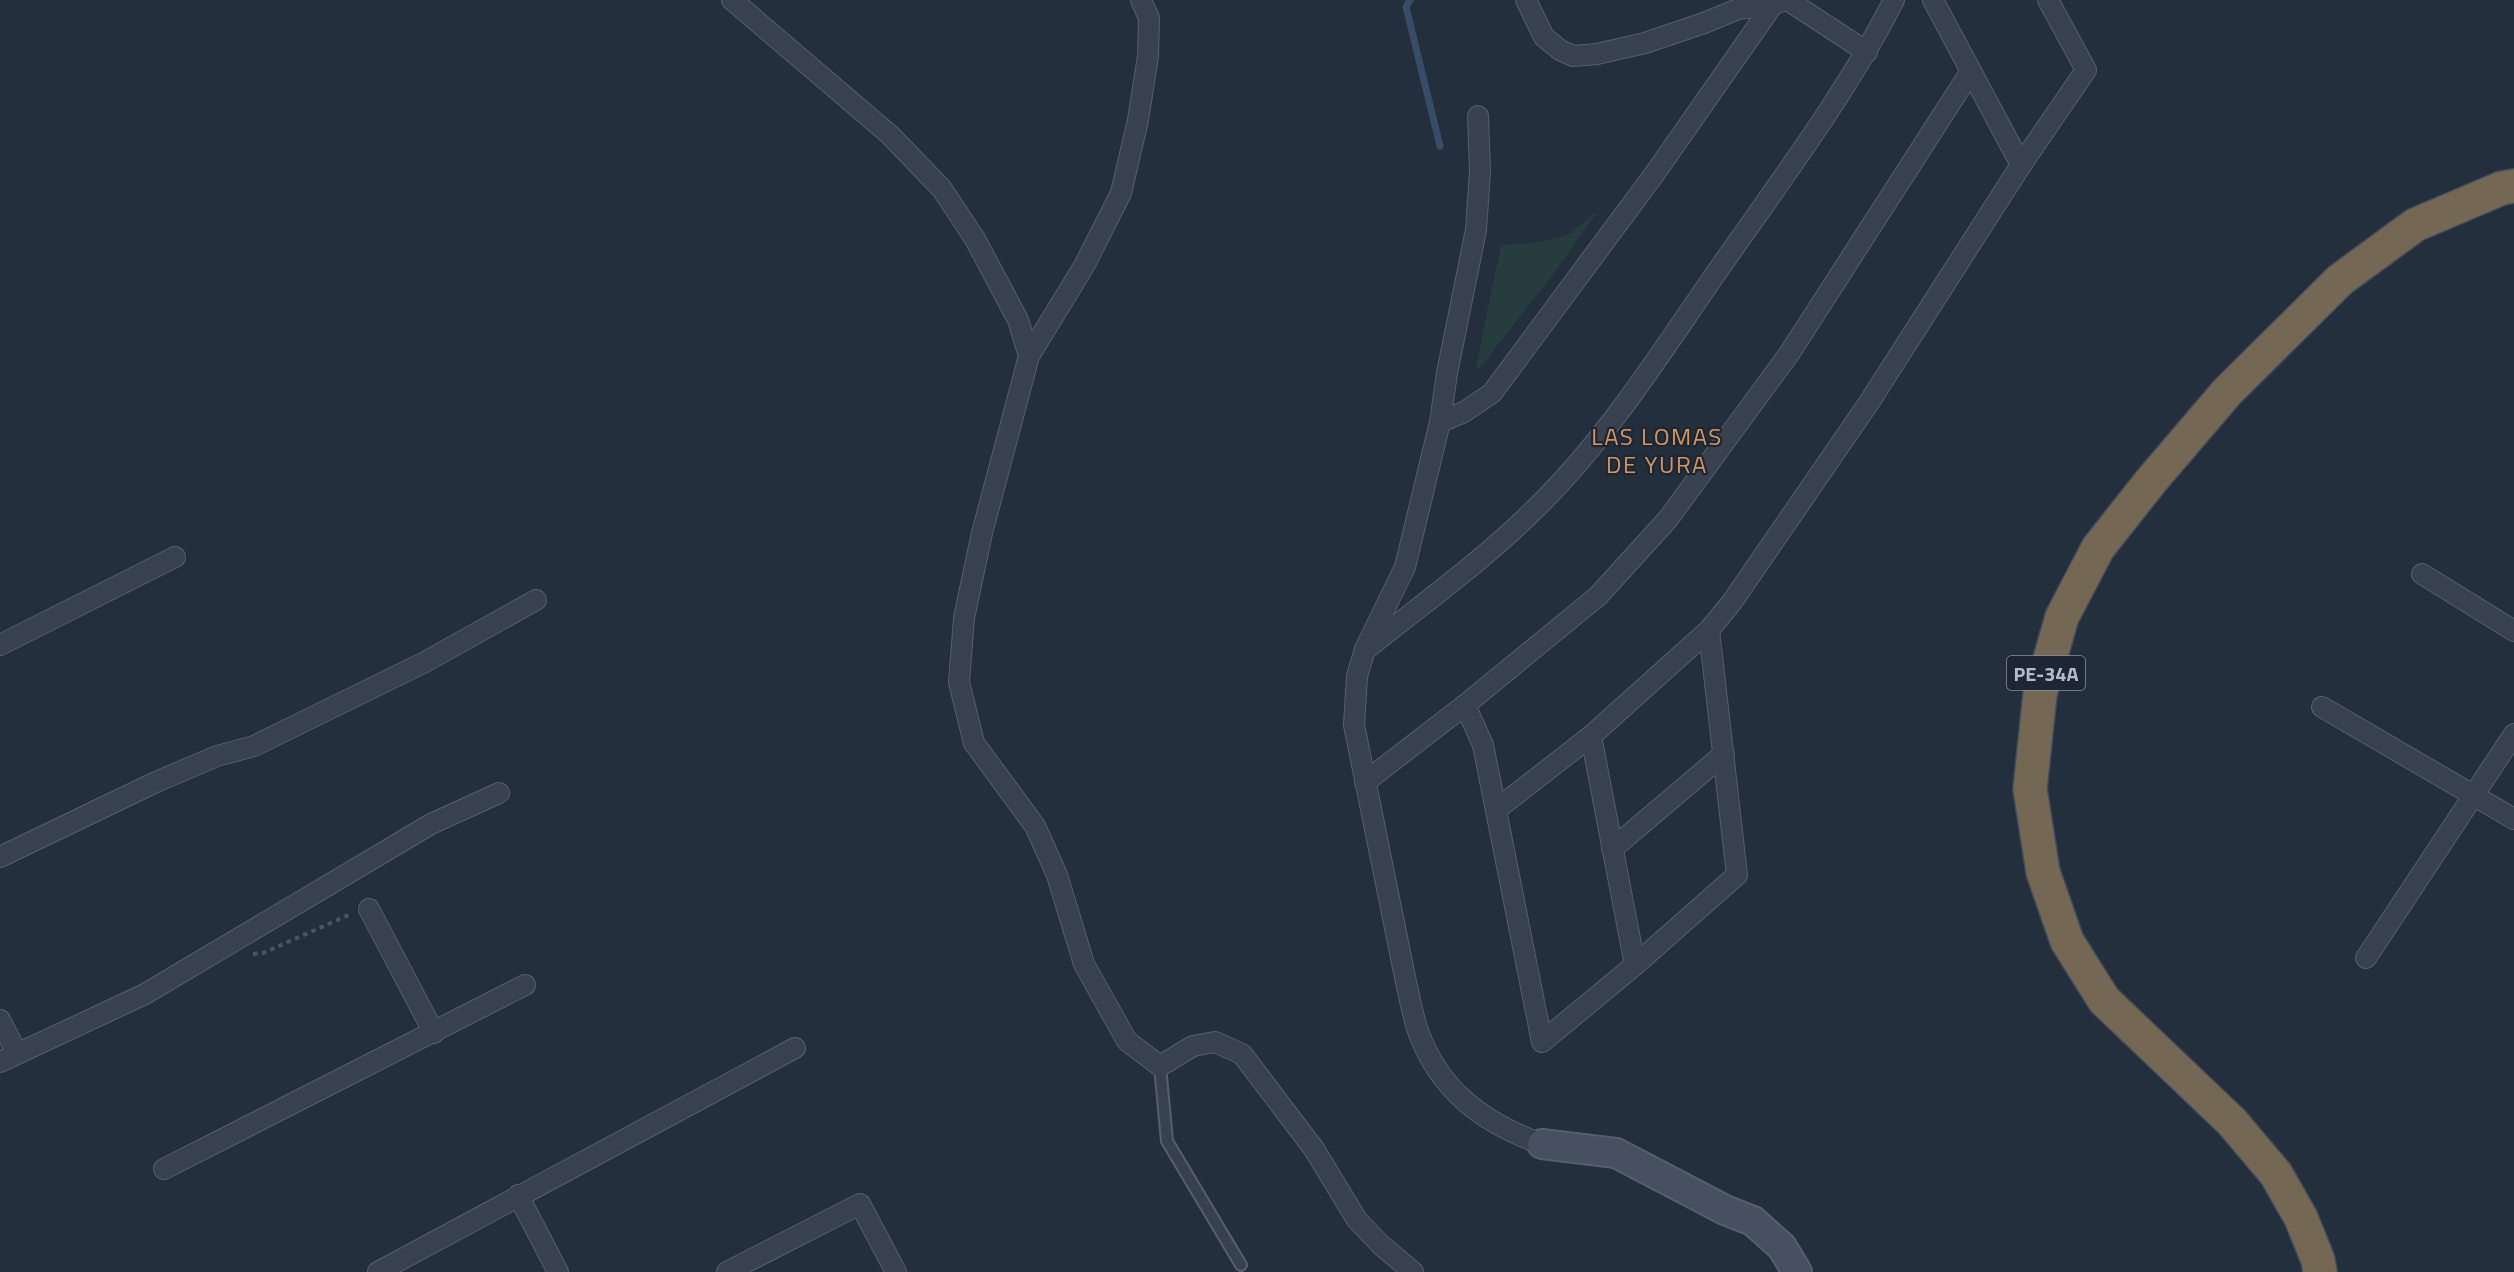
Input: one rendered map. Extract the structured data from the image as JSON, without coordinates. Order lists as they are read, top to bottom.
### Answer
{
  "streets": {
    "highway": ["PE-34A"]
  },
  "districts": ["LAS LOMAS DE YURA"]
}
